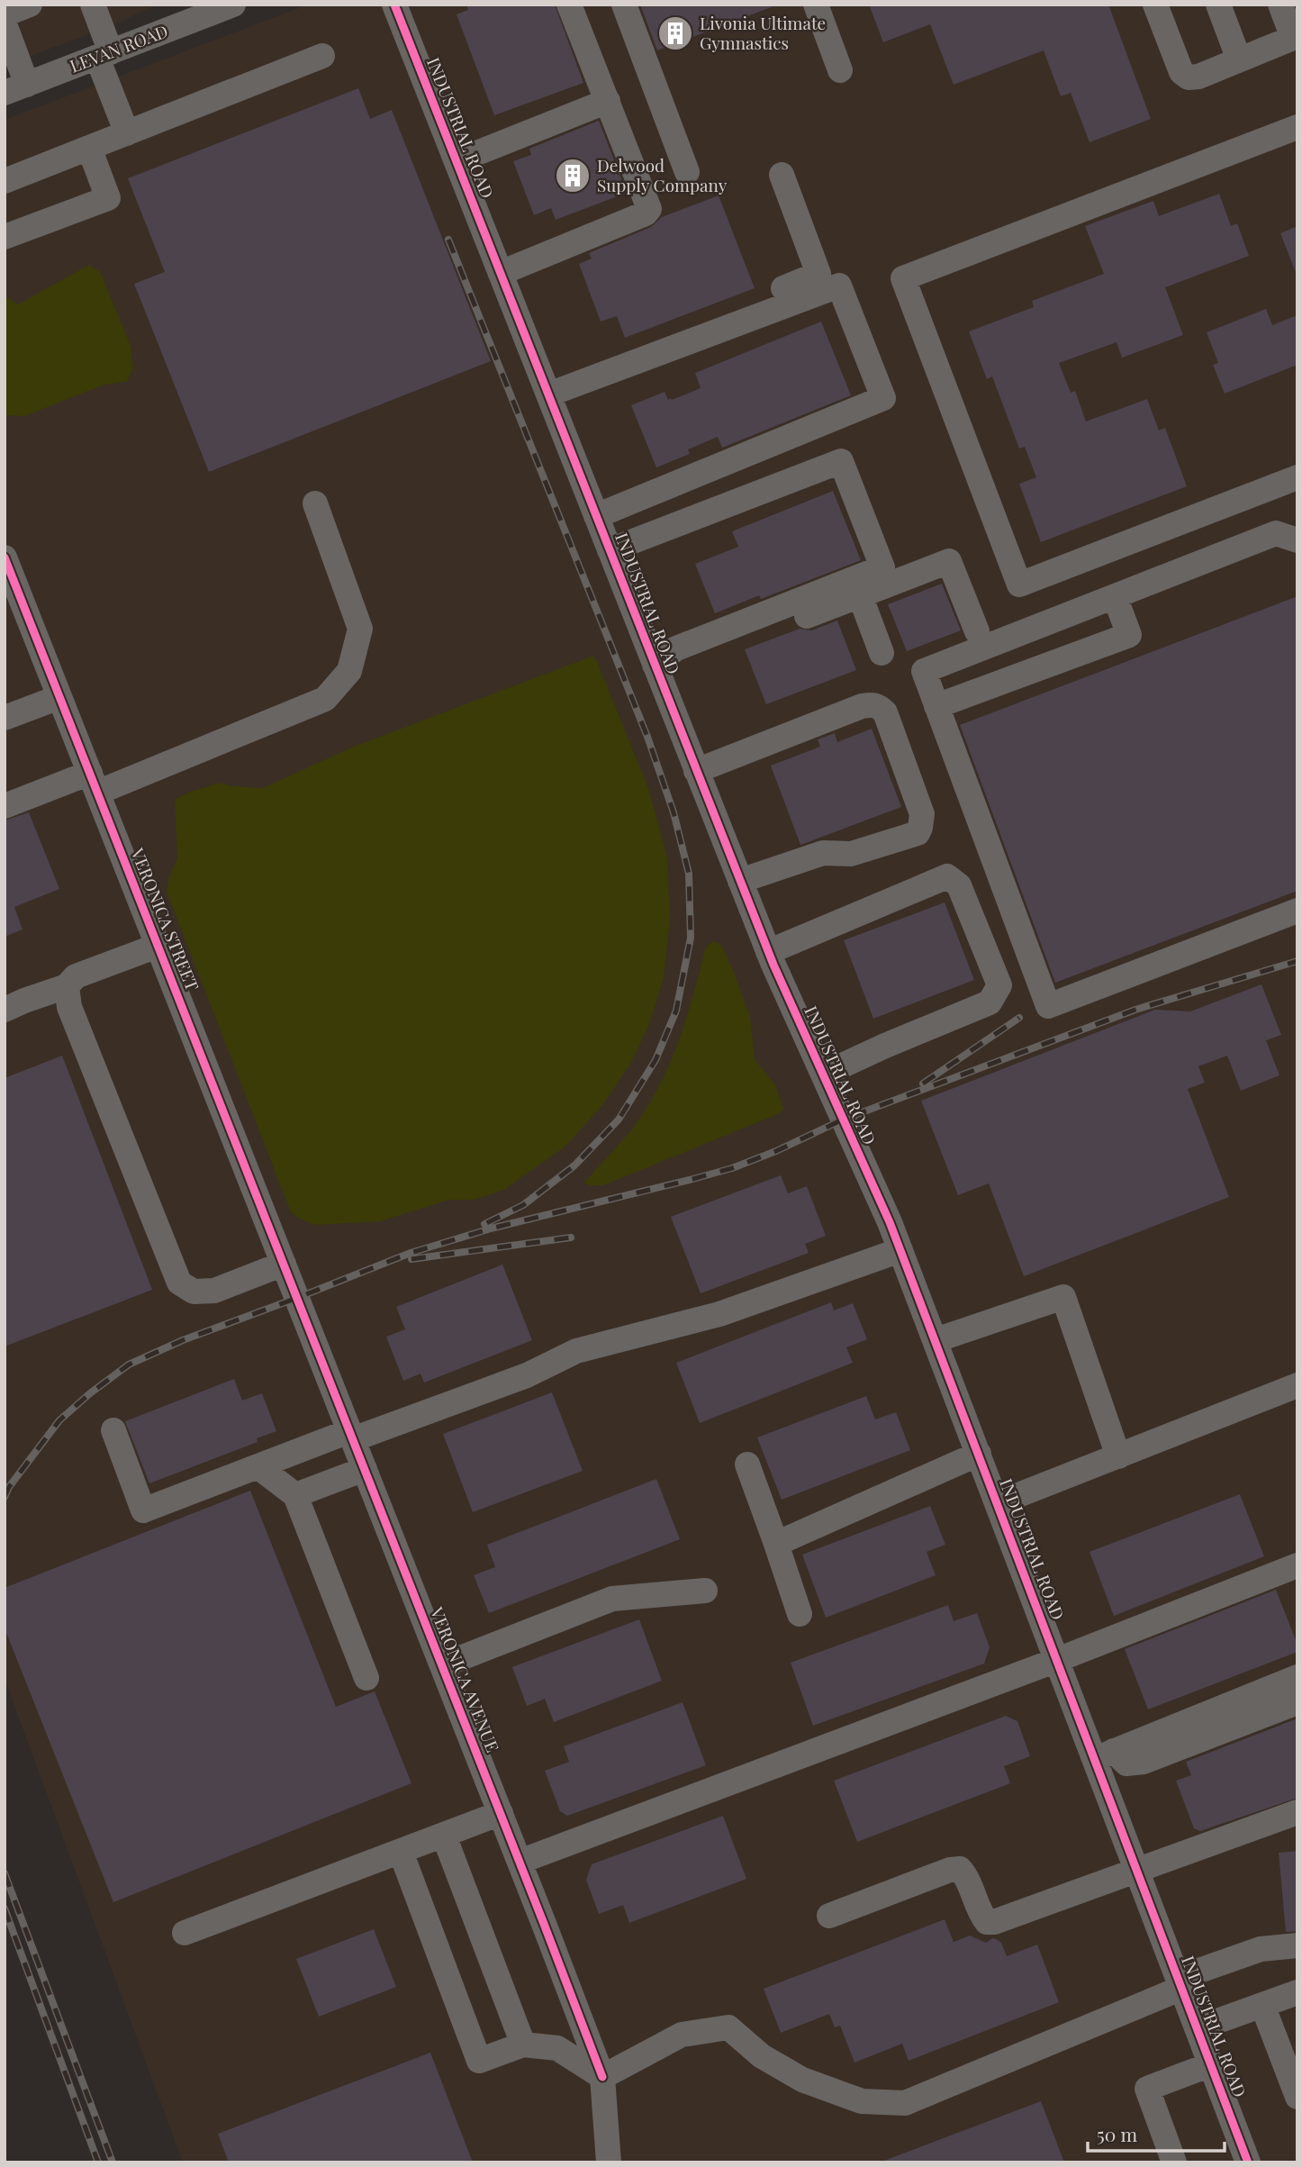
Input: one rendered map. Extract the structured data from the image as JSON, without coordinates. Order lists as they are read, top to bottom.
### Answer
{
  "streets": {
    "street": [
      "LEVAN ROAD",
      "INDUSTRIAL ROAD",
      "VERONICA STREET",
      "VERONICA AVENUE"
    ]
  },
  "crossings": [
    ["VERONICA STREET", "VERONICA AVENUE"]
  ],
  "places": {
    "building": ["Livonia Ultimate Gymnastics", "Delwood Supply Company"]
  },
  "scale_bar": "50 m"
}
